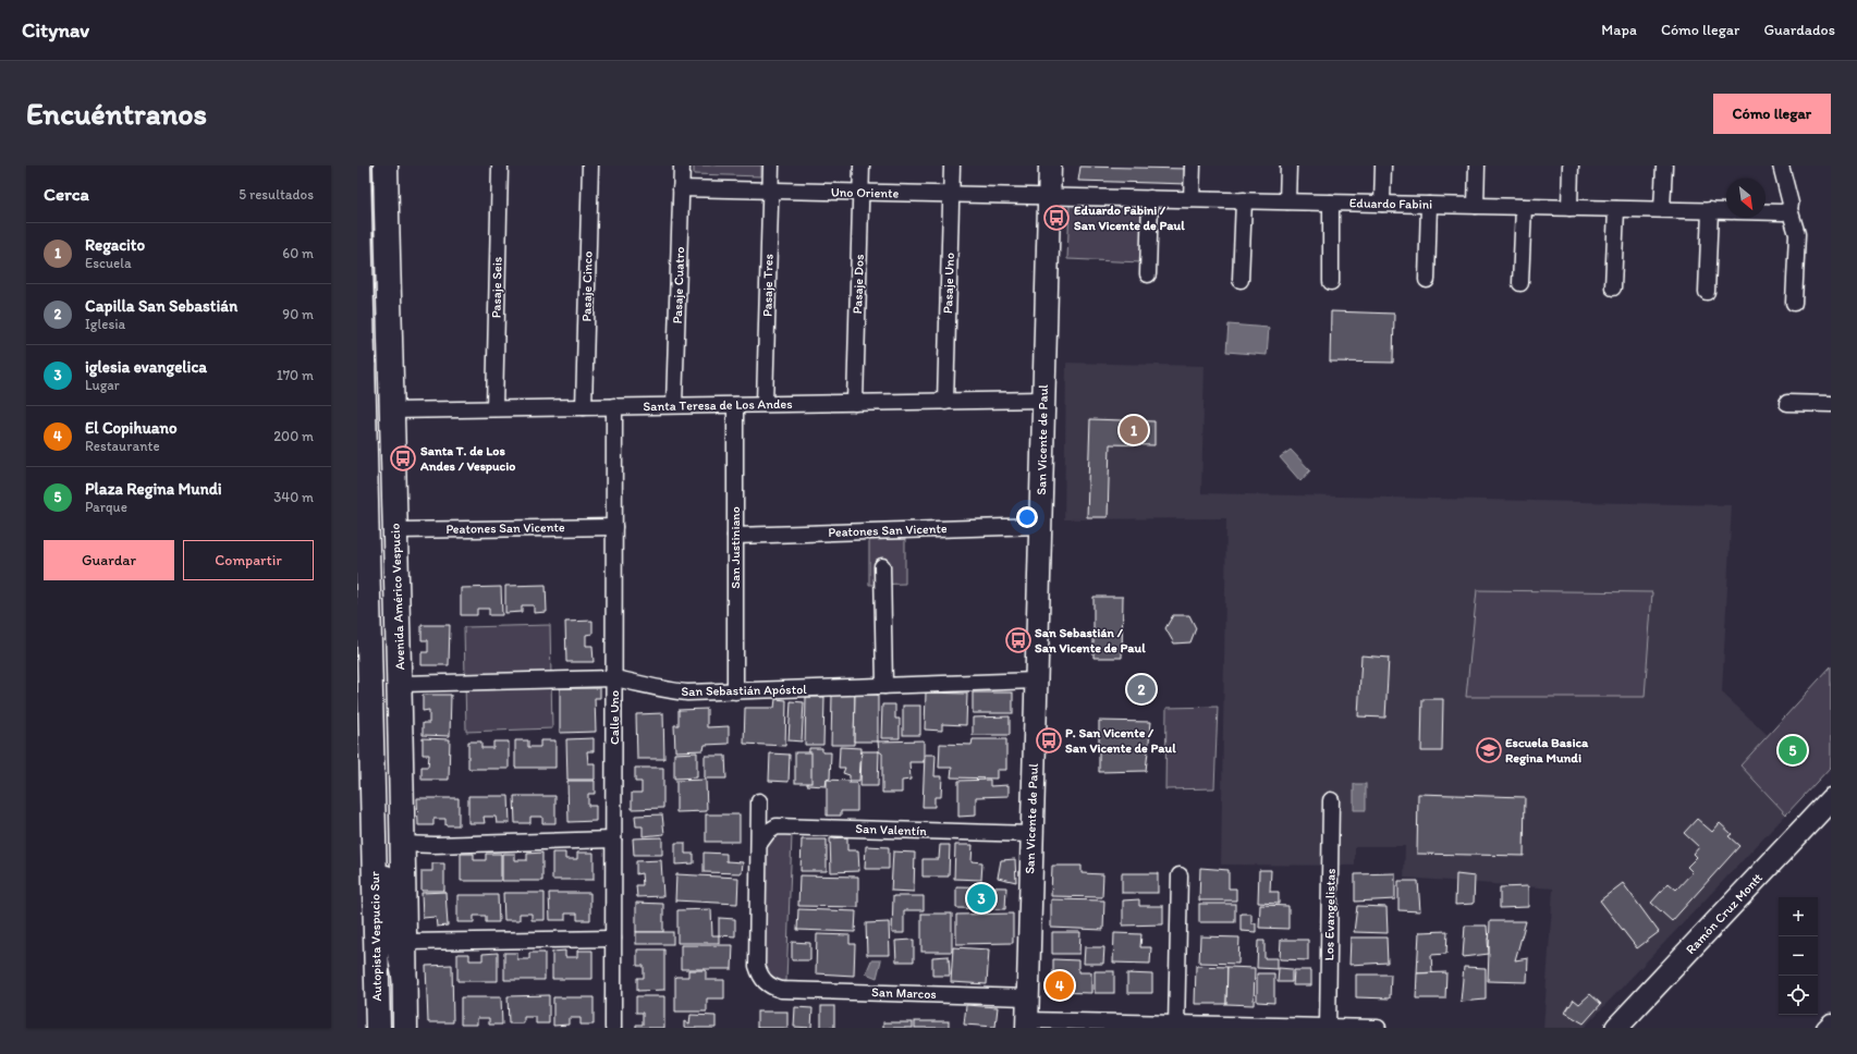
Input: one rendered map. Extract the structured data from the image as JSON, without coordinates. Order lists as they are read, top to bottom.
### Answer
{
  "streets": {
    "main road": ["Avenida Américo Vespucio", "Autopista Vespucio Sur"],
    "street": [
      "Uno Oriente",
      "Eduardo Fabini",
      "Pasaje Uno",
      "Pasaje Dos",
      "Pasaje Cuatro",
      "Pasaje Tres",
      "Pasaje Cinco",
      "Pasaje Seis",
      "Santa Teresa de Los Andes",
      "San Vicente de Paul",
      "Peatones San Vicente",
      "San Justiniano",
      "San Sebastián Apóstol",
      "Calle Uno",
      "San Valentín",
      "Ramón Cruz Montt",
      "Los Evangelistas",
      "San Marcos"
    ]
  },
  "crossings": [
    ["Uno Oriente", "Eduardo Fabini"],
    ["Uno Oriente", "Pasaje Uno"],
    ["Uno Oriente", "Pasaje Dos"],
    ["Uno Oriente", "Pasaje Cuatro"],
    ["Uno Oriente", "Pasaje Tres"],
    ["Uno Oriente", "San Vicente de Paul"],
    ["Eduardo Fabini", "San Vicente de Paul"],
    ["Pasaje Uno", "Santa Teresa de Los Andes"],
    ["Pasaje Dos", "Santa Teresa de Los Andes"],
    ["Pasaje Cuatro", "Santa Teresa de Los Andes"],
    ["Pasaje Tres", "Santa Teresa de Los Andes"],
    ["Pasaje Cinco", "Santa Teresa de Los Andes"],
    ["Pasaje Seis", "Santa Teresa de Los Andes"],
    ["Santa Teresa de Los Andes", "San Vicente de Paul"],
    ["Santa Teresa de Los Andes", "San Justiniano"],
    ["Santa Teresa de Los Andes", "Avenida Américo Vespucio"],
    ["Santa Teresa de Los Andes", "Calle Uno"],
    ["San Vicente de Paul", "Peatones San Vicente"],
    ["San Vicente de Paul", "San Sebastián Apóstol"],
    ["San Vicente de Paul", "San Valentín"],
    ["San Vicente de Paul", "San Marcos"],
    ["Peatones San Vicente", "San Justiniano"],
    ["Peatones San Vicente", "Avenida Américo Vespucio"],
    ["Peatones San Vicente", "Calle Uno"],
    ["San Justiniano", "San Sebastián Apóstol"],
    ["Avenida Américo Vespucio", "San Sebastián Apóstol"],
    ["San Sebastián Apóstol", "Calle Uno"],
    ["San Valentín", "San Marcos"]
  ],
  "places": {
    "bus stop": [
      "Eduardo Fabini / San Vicente de Paul",
      "Santa T. de Los Andes / Vespucio",
      "San Sebastián / San Vicente de Paul",
      "P. San Vicente / San Vicente de Paul"
    ],
    "school or university": ["Escuela Basica Regina Mundi"]
  },
  "north": "bottom right",
  "page": {
    "header": "Citynav",
    "nav": ["Mapa", "Cómo llegar", "Guardados"],
    "buttons": [
      "Cómo llegar",
      ["Guardar", "Compartir"]
    ],
    "title": "Encuéntranos",
    "heading": ["Cerca", "5 resultados"],
    "list": [
      {
        "mark": "1",
        "name": "Regacito",
        "note": "Escuela",
        "value": "60 m"
      },
      {
        "mark": "2",
        "name": "Capilla San Sebastián",
        "note": "Iglesia",
        "value": "90 m"
      },
      {
        "mark": "3",
        "name": "iglesia evangelica",
        "note": "Lugar",
        "value": "170 m"
      },
      {
        "mark": "4",
        "name": "El Copihuano",
        "note": "Restaurante",
        "value": "200 m"
      },
      {
        "mark": "5",
        "name": "Plaza Regina Mundi",
        "note": "Parque",
        "value": "340 m"
      }
    ],
    "pins": [
      "1",
      "2",
      "5",
      "3",
      "4"
    ],
    "map_buttons": ["+", "−"]
  }
}
